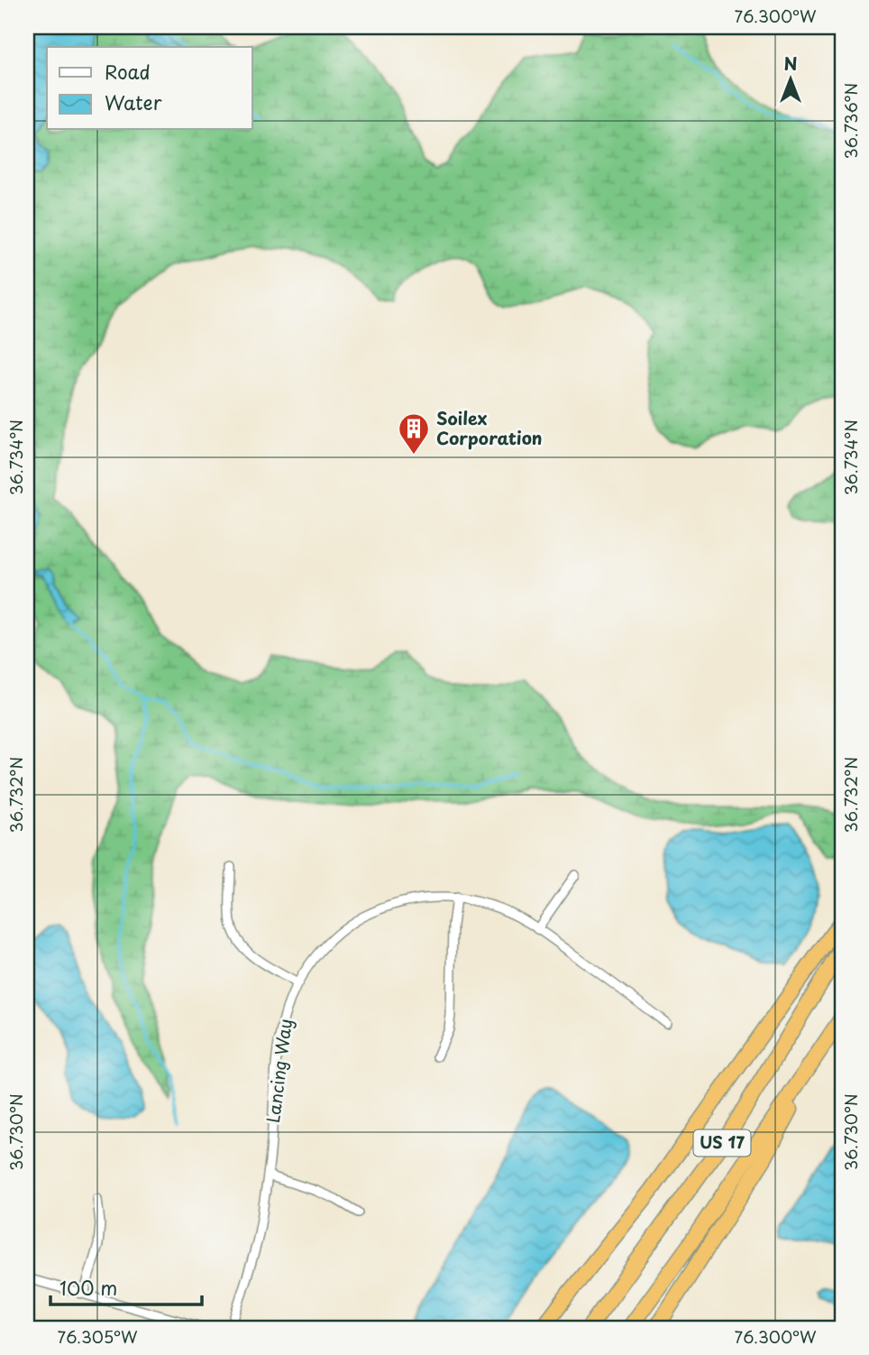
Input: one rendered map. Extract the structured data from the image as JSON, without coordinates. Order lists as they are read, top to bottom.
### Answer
{
  "streets": {
    "highway": ["US 17"],
    "street": ["Lancing Way"]
  },
  "places": {
    "building": ["Soilex Corporation"]
  },
  "legend": ["Road", "Water"],
  "scale_bar": "100 m",
  "north": "top",
  "coordinates": [
    "76.300°W",
    "36.736°N",
    "36.734°N",
    "36.732°N",
    "36.730°N",
    "76.305°W"
  ]
}
